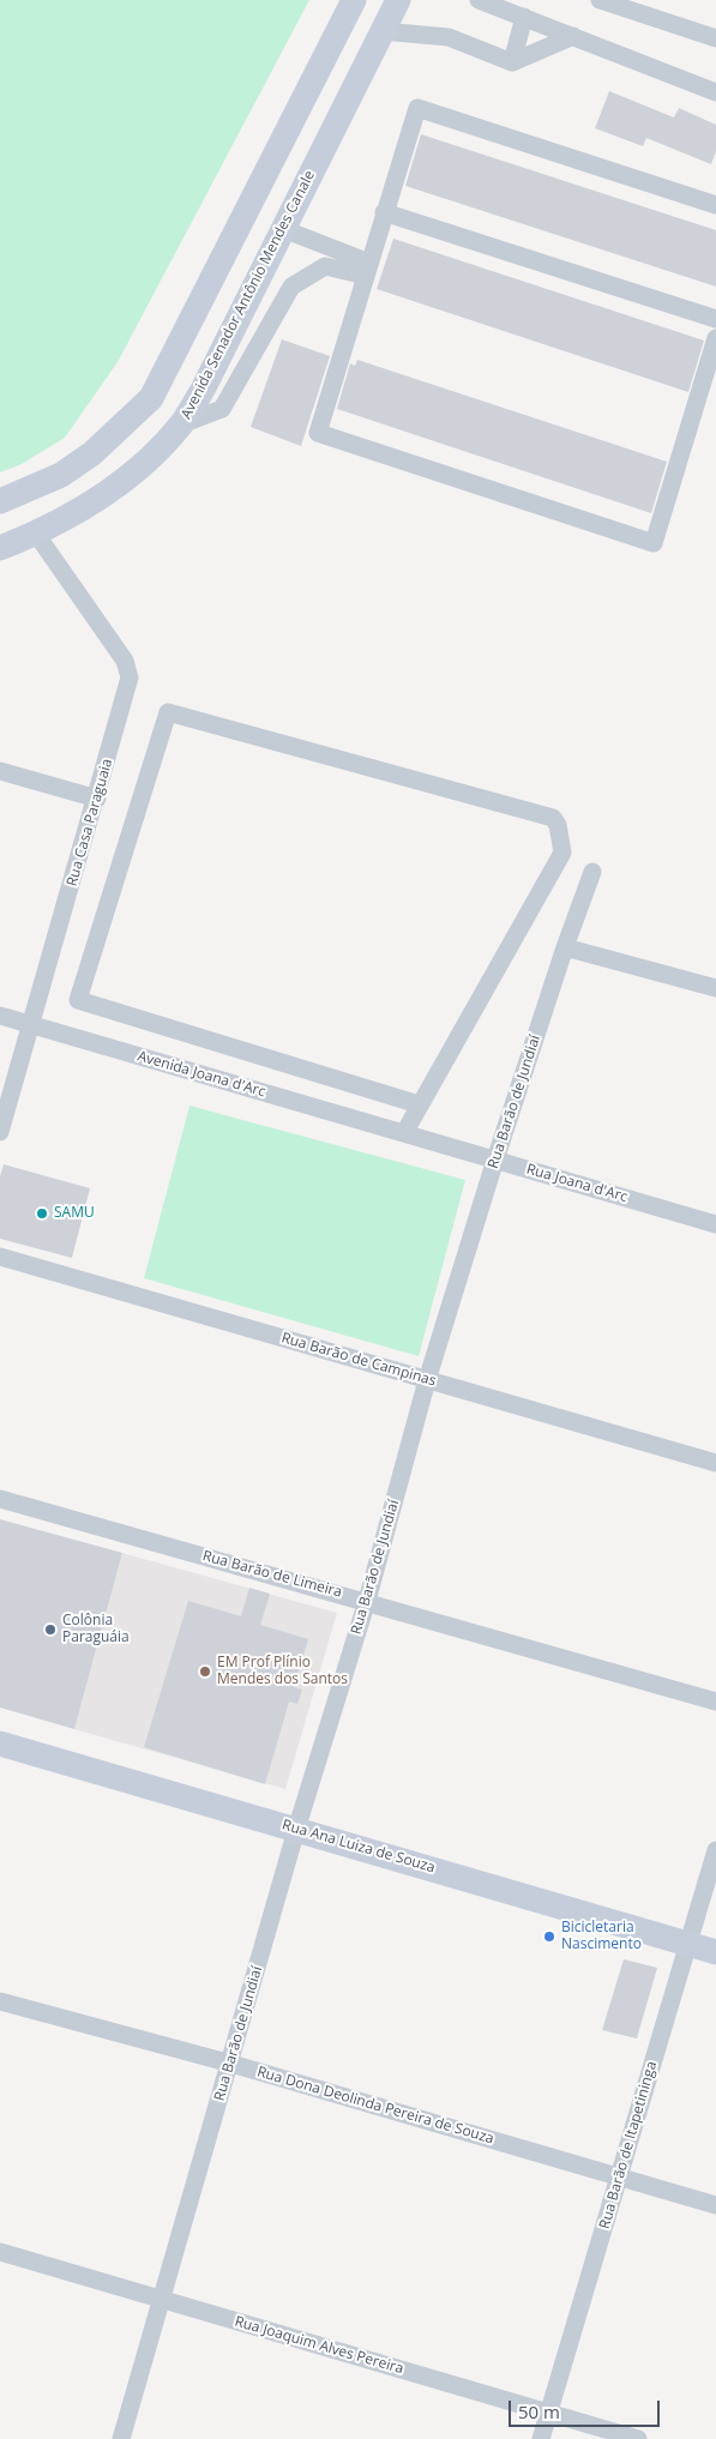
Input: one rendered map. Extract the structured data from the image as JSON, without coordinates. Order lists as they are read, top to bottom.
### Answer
{
  "streets": {
    "main road": ["Avenida Senador Antônio Mendes Canale", "Rua Ana Luiza de Souza"],
    "street": [
      "Rua Casa Paraguaia",
      "Avenida Joana d'Arc",
      "Rua Barão de Jundiaí",
      "Rua Joana d'Arc",
      "Rua Barão de Campinas",
      "Rua Barão de Limeira",
      "Rua Dona Deolinda Pereira de Souza",
      "Rua Barão de Itapetininga",
      "Rua Joaquim Alves Pereira"
    ]
  },
  "crossings": [
    ["Avenida Senador Antônio Mendes Canale", "Rua Casa Paraguaia"],
    ["Rua Casa Paraguaia", "Avenida Joana d'Arc"],
    ["Avenida Joana d'Arc", "Rua Joana d'Arc"],
    ["Rua Barão de Jundiaí", "Rua Joana d'Arc"],
    ["Rua Barão de Jundiaí", "Rua Barão de Campinas"],
    ["Rua Barão de Jundiaí", "Rua Barão de Limeira"],
    ["Rua Barão de Jundiaí", "Rua Ana Luiza de Souza"],
    ["Rua Barão de Jundiaí", "Rua Dona Deolinda Pereira de Souza"],
    ["Rua Barão de Jundiaí", "Rua Joaquim Alves Pereira"],
    ["Rua Ana Luiza de Souza", "Rua Barão de Itapetininga"],
    ["Rua Dona Deolinda Pereira de Souza", "Rua Barão de Itapetininga"],
    ["Rua Barão de Itapetininga", "Rua Joaquim Alves Pereira"]
  ],
  "places": [
    "SAMU",
    "Colônia Paraguáia",
    "EM Prof Plínio Mendes dos Santos",
    "Bicicletaria Nascimento"
  ],
  "scale_bar": "50 m"
}
